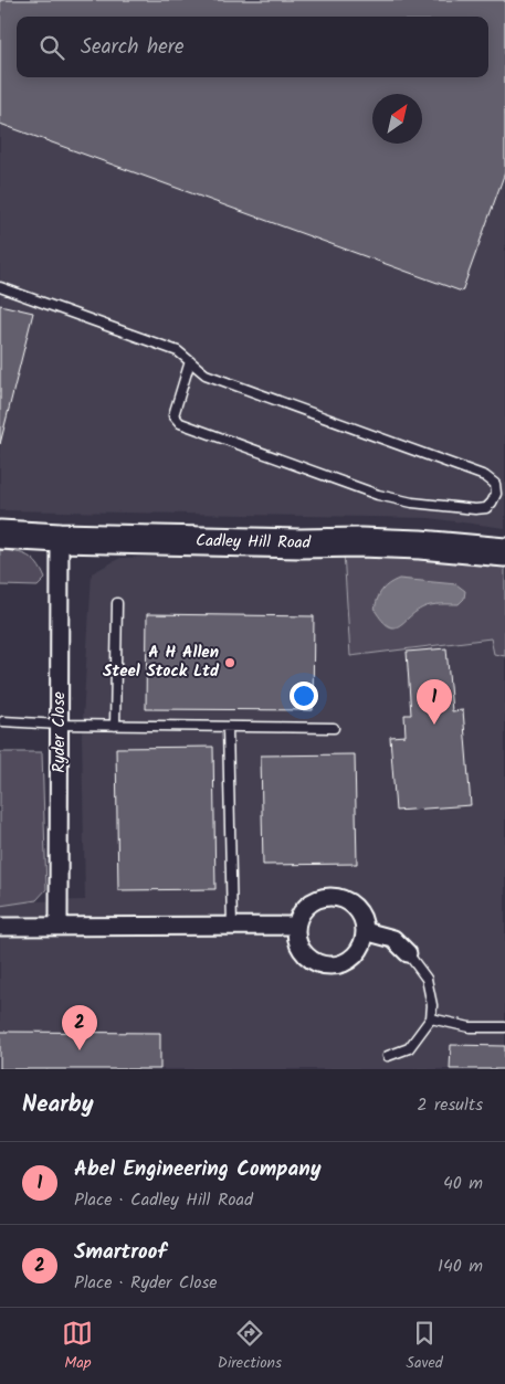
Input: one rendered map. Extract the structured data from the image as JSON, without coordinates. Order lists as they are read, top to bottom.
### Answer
{
  "streets": {
    "main road": ["Cadley Hill Road"],
    "street": ["Ryder Close"]
  },
  "crossings": [
    ["Cadley Hill Road", "Ryder Close"]
  ],
  "places": ["A H Allen Steel Stock Ltd"],
  "north": "top right",
  "page": {
    "search": "Search here",
    "pins": ["1", "2"],
    "heading": ["Nearby", "2 results"],
    "list": [
      {
        "mark": "1",
        "name": "Abel Engineering Company",
        "note": "Place · Cadley Hill Road",
        "value": "40 m"
      },
      {
        "mark": "2",
        "name": "Smartroof",
        "note": "Place · Ryder Close",
        "value": "140 m"
      }
    ],
    "nav": ["Map", "Directions", "Saved"]
  }
}
